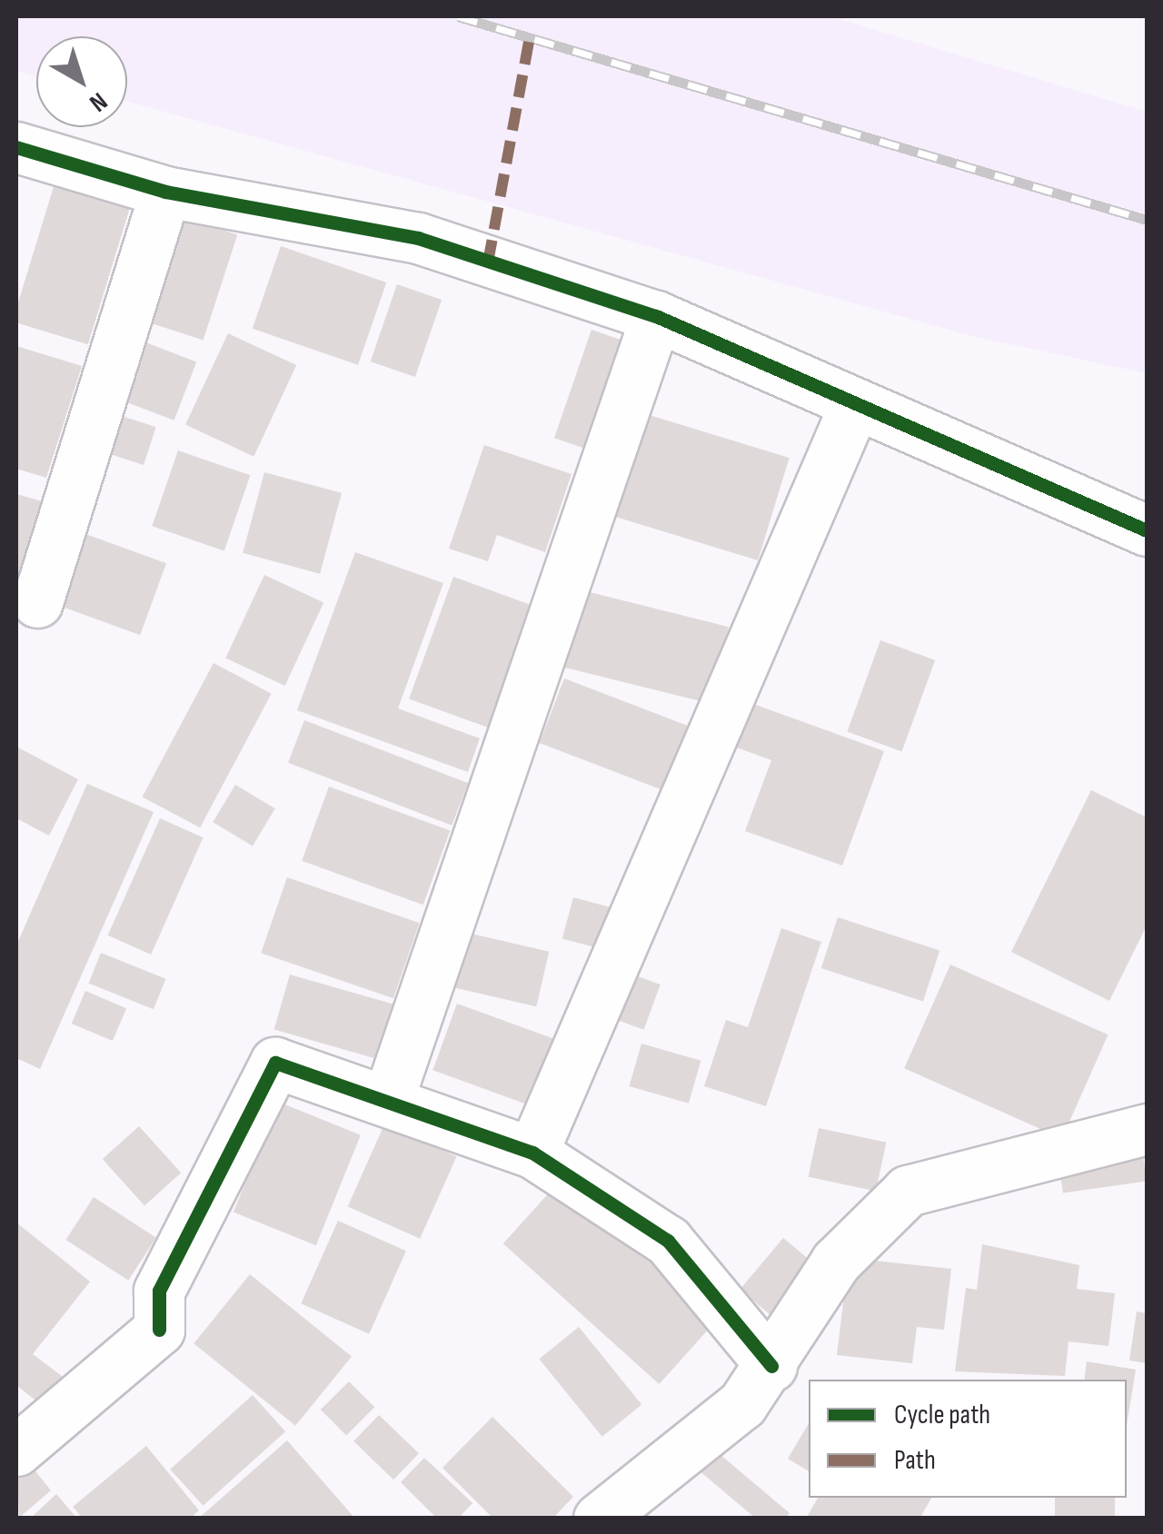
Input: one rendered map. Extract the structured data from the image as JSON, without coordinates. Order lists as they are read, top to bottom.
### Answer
{
  "legend": ["Cycle path", "Path"],
  "north": "bottom right"
}
